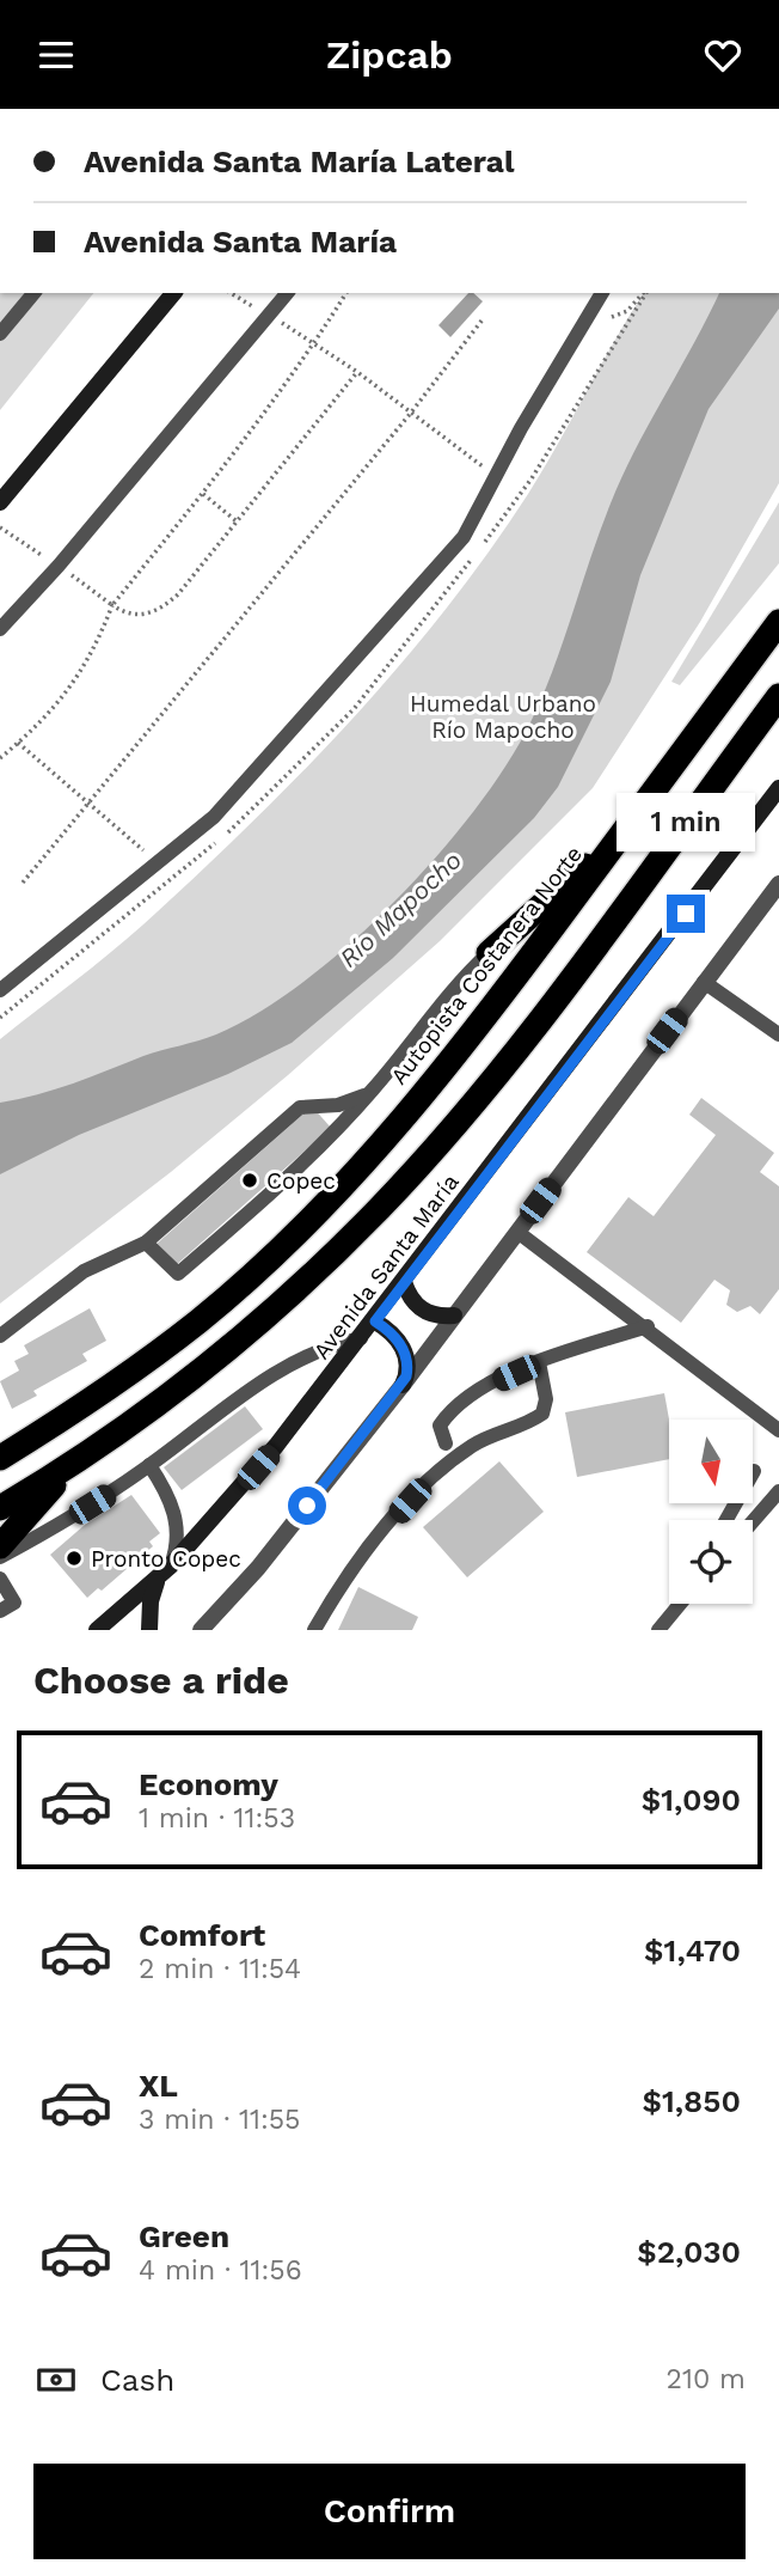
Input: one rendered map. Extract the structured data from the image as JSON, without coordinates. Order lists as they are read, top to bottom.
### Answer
{
  "streets": {
    "highway": ["Autopista Costanera Norte"],
    "main road": ["Avenida Santa María"]
  },
  "water": ["Río Mapocho"],
  "parks": ["Humedal Urbano Río Mapocho"],
  "places": ["Copec", "Pronto Copec"],
  "north": "bottom",
  "page": {
    "header": "Zipcab",
    "banner": ["Avenida Santa María Lateral", "Avenida Santa María"],
    "bubble": "1 min",
    "heading": "Choose a ride",
    "list": [
      {
        "name": "Economy",
        "note": "1 min · 11:53",
        "value": "$1,090"
      },
      {
        "name": "Comfort",
        "note": "2 min · 11:54",
        "value": "$1,470"
      },
      {
        "name": "XL",
        "note": "3 min · 11:55",
        "value": "$1,850"
      },
      {
        "name": "Green",
        "note": "4 min · 11:56",
        "value": "$2,030"
      }
    ],
    "pay": ["Cash", "210 m"],
    "buttons": "Confirm"
  }
}
